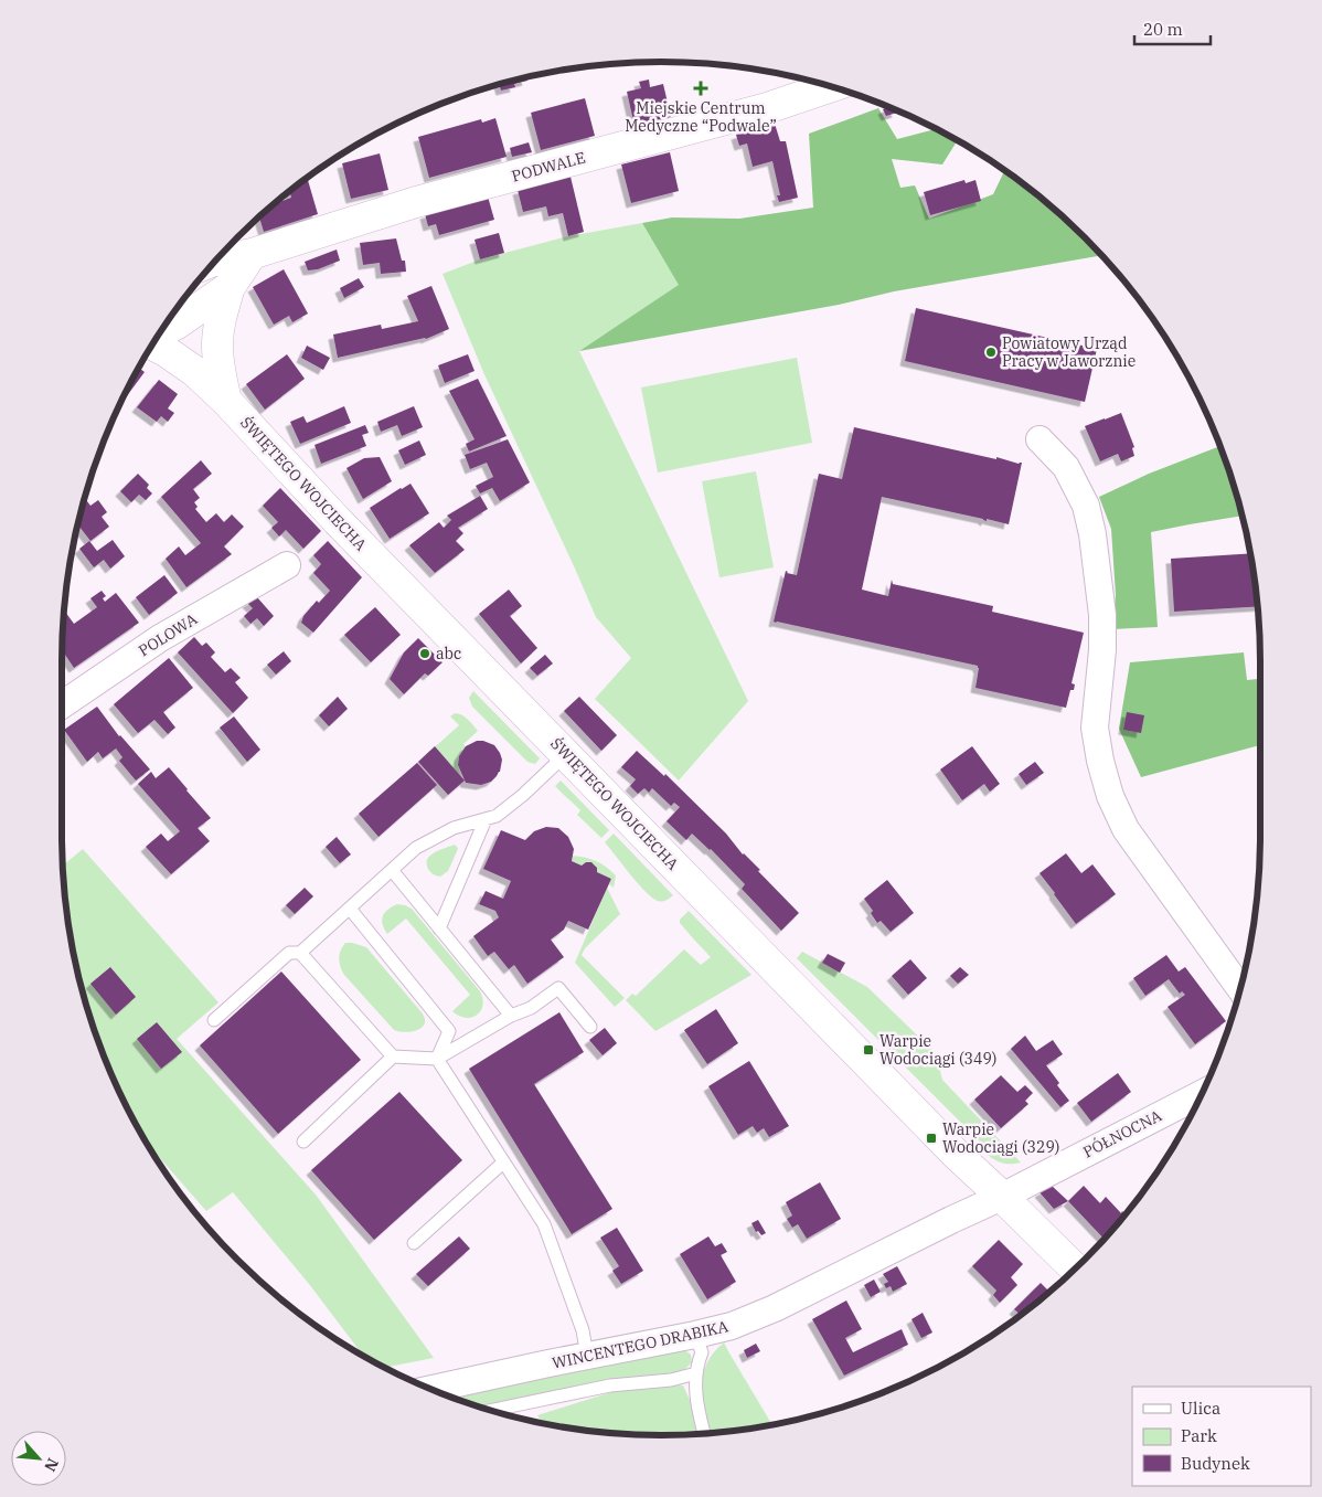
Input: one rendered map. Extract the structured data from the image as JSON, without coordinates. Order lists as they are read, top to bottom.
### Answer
{
  "streets": {
    "street": [
      "PODWALE",
      "ŚWIĘTEGO WOJCIECHA",
      "POLOWA",
      "PÓŁNOCNA",
      "WINCENTEGO DRABIKA"
    ]
  },
  "crossings": [
    ["ŚWIĘTEGO WOJCIECHA", "PÓŁNOCNA"],
    ["ŚWIĘTEGO WOJCIECHA", "WINCENTEGO DRABIKA"],
    ["PÓŁNOCNA", "WINCENTEGO DRABIKA"]
  ],
  "places": {
    "health": ["Miejskie Centrum Medyczne “Podwale”"],
    "other": ["Powiatowy Urząd Pracy w Jaworznie", "abc"],
    "transit": ["Warpie Wodociągi (349)", "Warpie Wodociągi (329)"]
  },
  "legend": ["Ulica", "Park", "Budynek"],
  "scale_bar": "20 m",
  "north": "bottom right"
}
